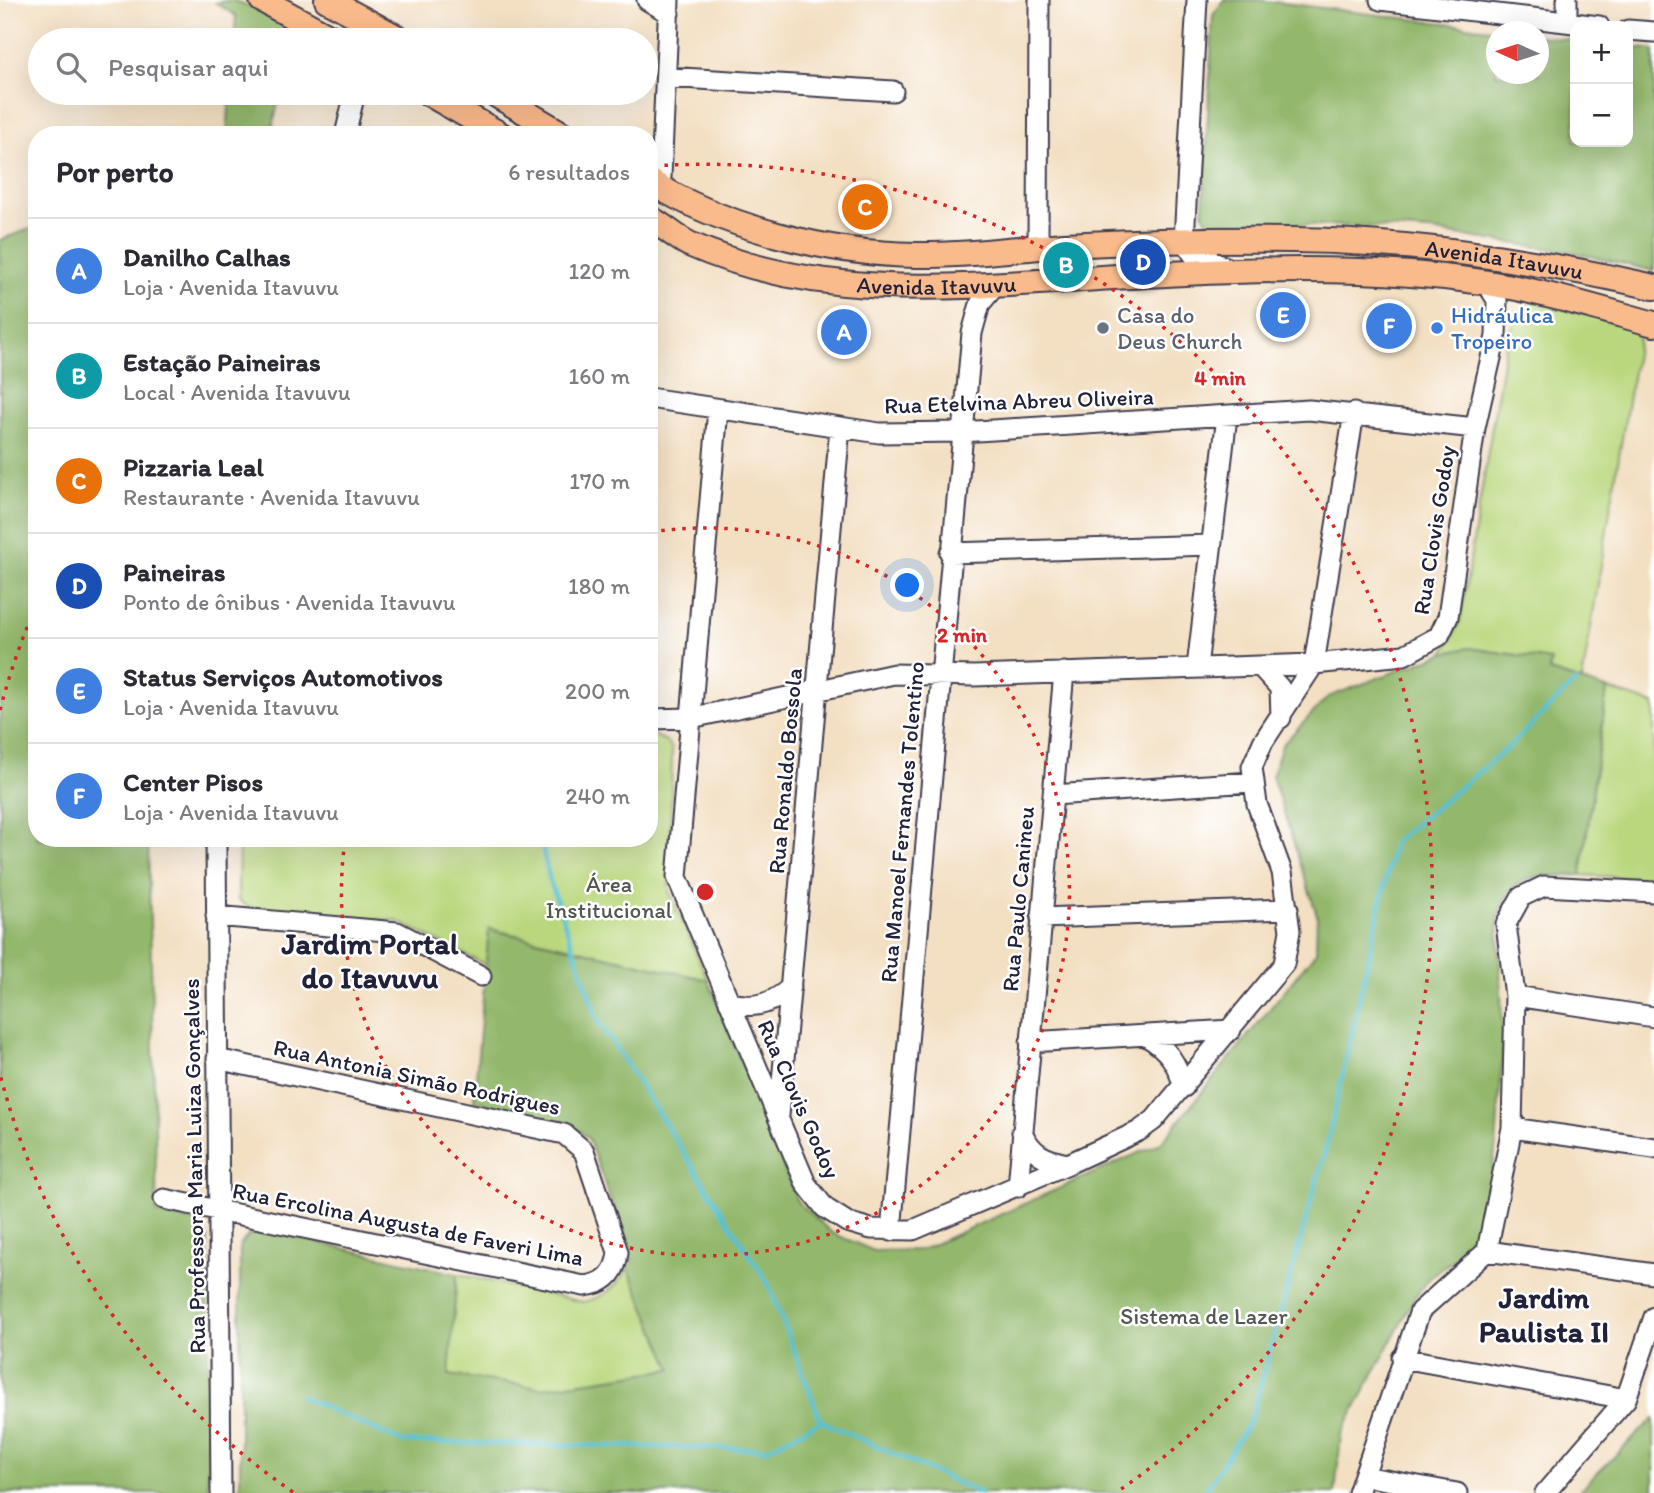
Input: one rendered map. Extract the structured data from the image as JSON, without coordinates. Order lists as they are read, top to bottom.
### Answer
{
  "streets": {
    "main road": ["Avenida Itavuvu"],
    "street": [
      "Rua Etelvina Abreu Oliveira",
      "Rua Clovis Godoy",
      "Rua Ronaldo Bossola",
      "Rua Manoel Fernandes Tolentino",
      "Rua Paulo Canineu",
      "Rua Antonia Simão Rodrigues",
      "Rua Professora Maria Luiza Gonçalves",
      "Rua Ercolina Augusta de Faveri Lima"
    ]
  },
  "crossings": [
    ["Avenida Itavuvu", "Rua Clovis Godoy"],
    ["Avenida Itavuvu", "Rua Manoel Fernandes Tolentino"],
    ["Rua Etelvina Abreu Oliveira", "Rua Clovis Godoy"],
    ["Rua Etelvina Abreu Oliveira", "Rua Ronaldo Bossola"],
    ["Rua Etelvina Abreu Oliveira", "Rua Manoel Fernandes Tolentino"],
    ["Rua Clovis Godoy", "Rua Ronaldo Bossola"],
    ["Rua Clovis Godoy", "Rua Manoel Fernandes Tolentino"],
    ["Rua Clovis Godoy", "Rua Paulo Canineu"],
    ["Rua Antonia Simão Rodrigues", "Rua Professora Maria Luiza Gonçalves"],
    ["Rua Antonia Simão Rodrigues", "Rua Ercolina Augusta de Faveri Lima"],
    ["Rua Professora Maria Luiza Gonçalves", "Rua Ercolina Augusta de Faveri Lima"]
  ],
  "districts": ["Jardim Portal do Itavuvu", "Jardim Paulista II"],
  "parks": ["Área Institucional", "Sistema de Lazer"],
  "places": ["Casa do Deus Church", "Hidráulica Tropeiro"],
  "north": "left",
  "page": {
    "map_buttons": ["+", "−"],
    "search": "Pesquisar aqui",
    "heading": ["Por perto", "6 resultados"],
    "pins": [
      "C",
      "D",
      "B",
      "E",
      "F",
      "A"
    ],
    "list": [
      {
        "mark": "A",
        "name": "Danilho Calhas",
        "note": "Loja · Avenida Itavuvu",
        "value": "120 m"
      },
      {
        "mark": "B",
        "name": "Estação Paineiras",
        "note": "Local · Avenida Itavuvu",
        "value": "160 m"
      },
      {
        "mark": "C",
        "name": "Pizzaria Leal",
        "note": "Restaurante · Avenida Itavuvu",
        "value": "170 m"
      },
      {
        "mark": "D",
        "name": "Paineiras",
        "note": "Ponto de ônibus · Avenida Itavuvu",
        "value": "180 m"
      },
      {
        "mark": "E",
        "name": "Status Serviços Automotivos",
        "note": "Loja · Avenida Itavuvu",
        "value": "200 m"
      },
      {
        "mark": "F",
        "name": "Center Pisos",
        "note": "Loja · Avenida Itavuvu",
        "value": "240 m"
      }
    ]
  },
  "rings": ["4 min", "2 min"]
}
